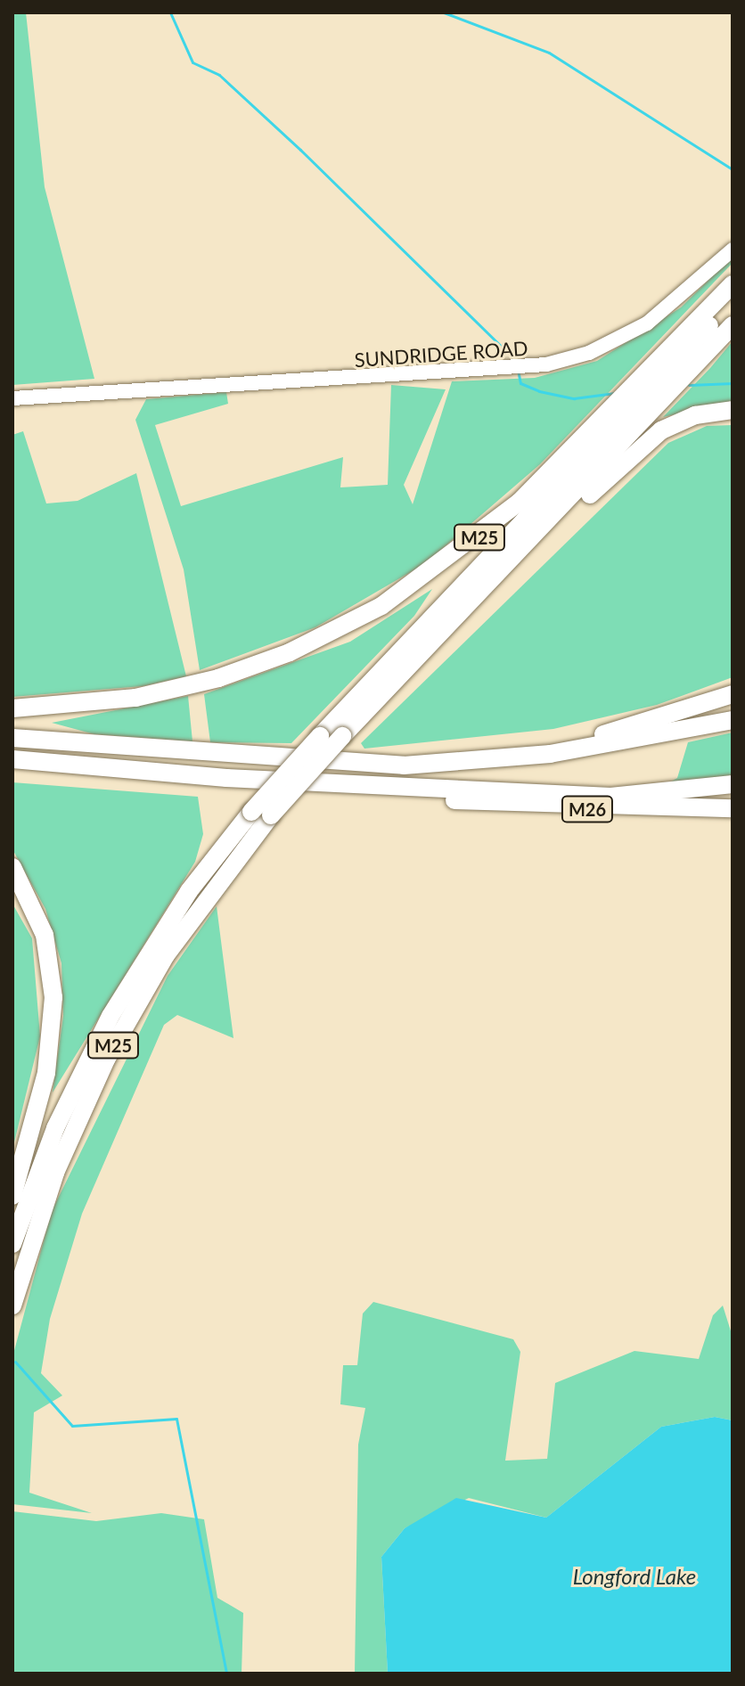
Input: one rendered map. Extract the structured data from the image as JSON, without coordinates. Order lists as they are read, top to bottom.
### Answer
{
  "streets": {
    "highway": ["M25", "M26"],
    "main road": ["SUNDRIDGE ROAD"]
  },
  "water": ["Longford Lake"]
}
